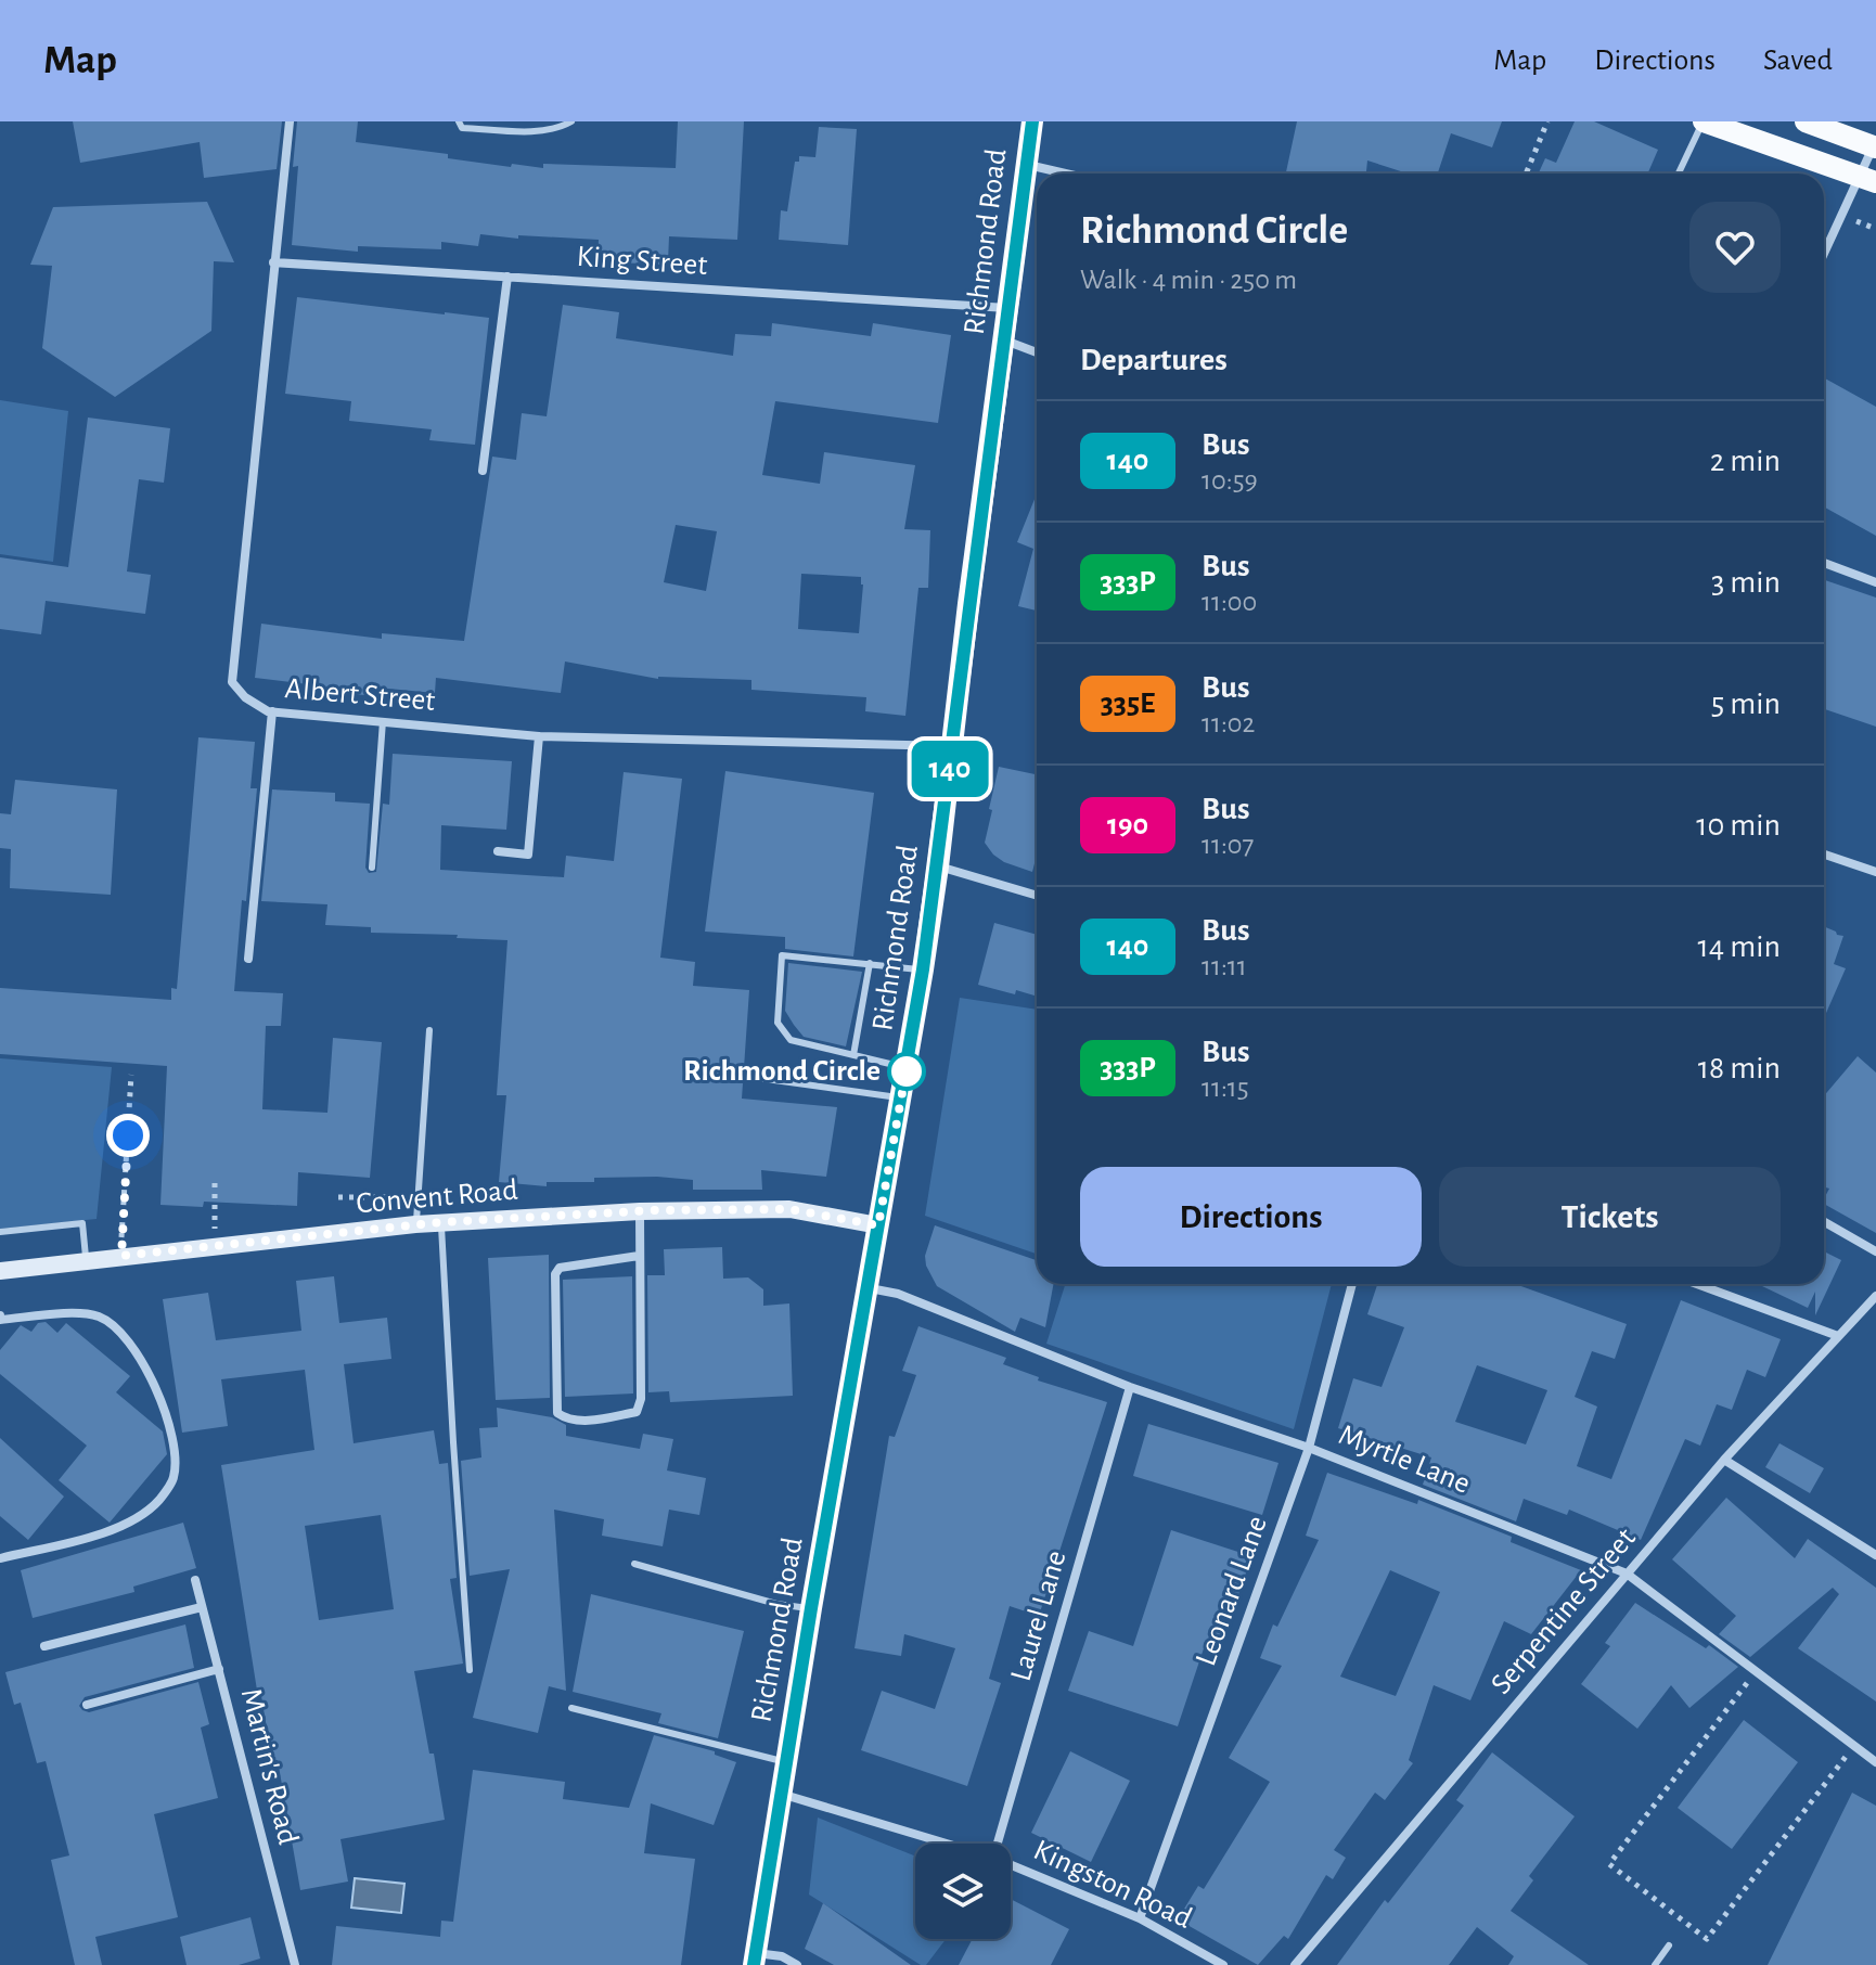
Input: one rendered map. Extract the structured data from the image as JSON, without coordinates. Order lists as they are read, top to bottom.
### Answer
{
  "streets": {
    "main road": ["Richmond Road"],
    "street": [
      "King Street",
      "Albert Street",
      "Convent Road",
      "Myrtle Lane",
      "Leonard Lane",
      "Serpentine Street",
      "Laurel Lane",
      "Martin's Road",
      "Kingston Road"
    ]
  },
  "crossings": [
    ["Richmond Road", "King Street"],
    ["Richmond Road", "Albert Street"],
    ["Richmond Road", "Convent Road"],
    ["Richmond Road", "Myrtle Lane"],
    ["Richmond Road", "Kingston Road"],
    ["King Street", "Albert Street"],
    ["Myrtle Lane", "Leonard Lane"],
    ["Myrtle Lane", "Serpentine Street"],
    ["Myrtle Lane", "Laurel Lane"],
    ["Leonard Lane", "Kingston Road"]
  ],
  "places": ["Richmond Circle"],
  "lines": ["bus line 140"],
  "page": {
    "header": "Map",
    "nav": ["Map", "Directions", "Saved"],
    "on_map": "140",
    "heading": [
      ["Richmond Circle", "Walk · 4 min · 250 m"],
      "Departures"
    ],
    "list": [
      {
        "mark": "140",
        "name": "Bus",
        "note": "10:59",
        "value": "2 min"
      },
      {
        "mark": "333P",
        "name": "Bus",
        "note": "11:00",
        "value": "3 min"
      },
      {
        "mark": "335E",
        "name": "Bus",
        "note": "11:02",
        "value": "5 min"
      },
      {
        "mark": "190",
        "name": "Bus",
        "note": "11:07",
        "value": "10 min"
      },
      {
        "mark": "140",
        "name": "Bus",
        "note": "11:11",
        "value": "14 min"
      },
      {
        "mark": "333P",
        "name": "Bus",
        "note": "11:15",
        "value": "18 min"
      }
    ],
    "buttons": ["Directions", "Tickets"]
  }
}
